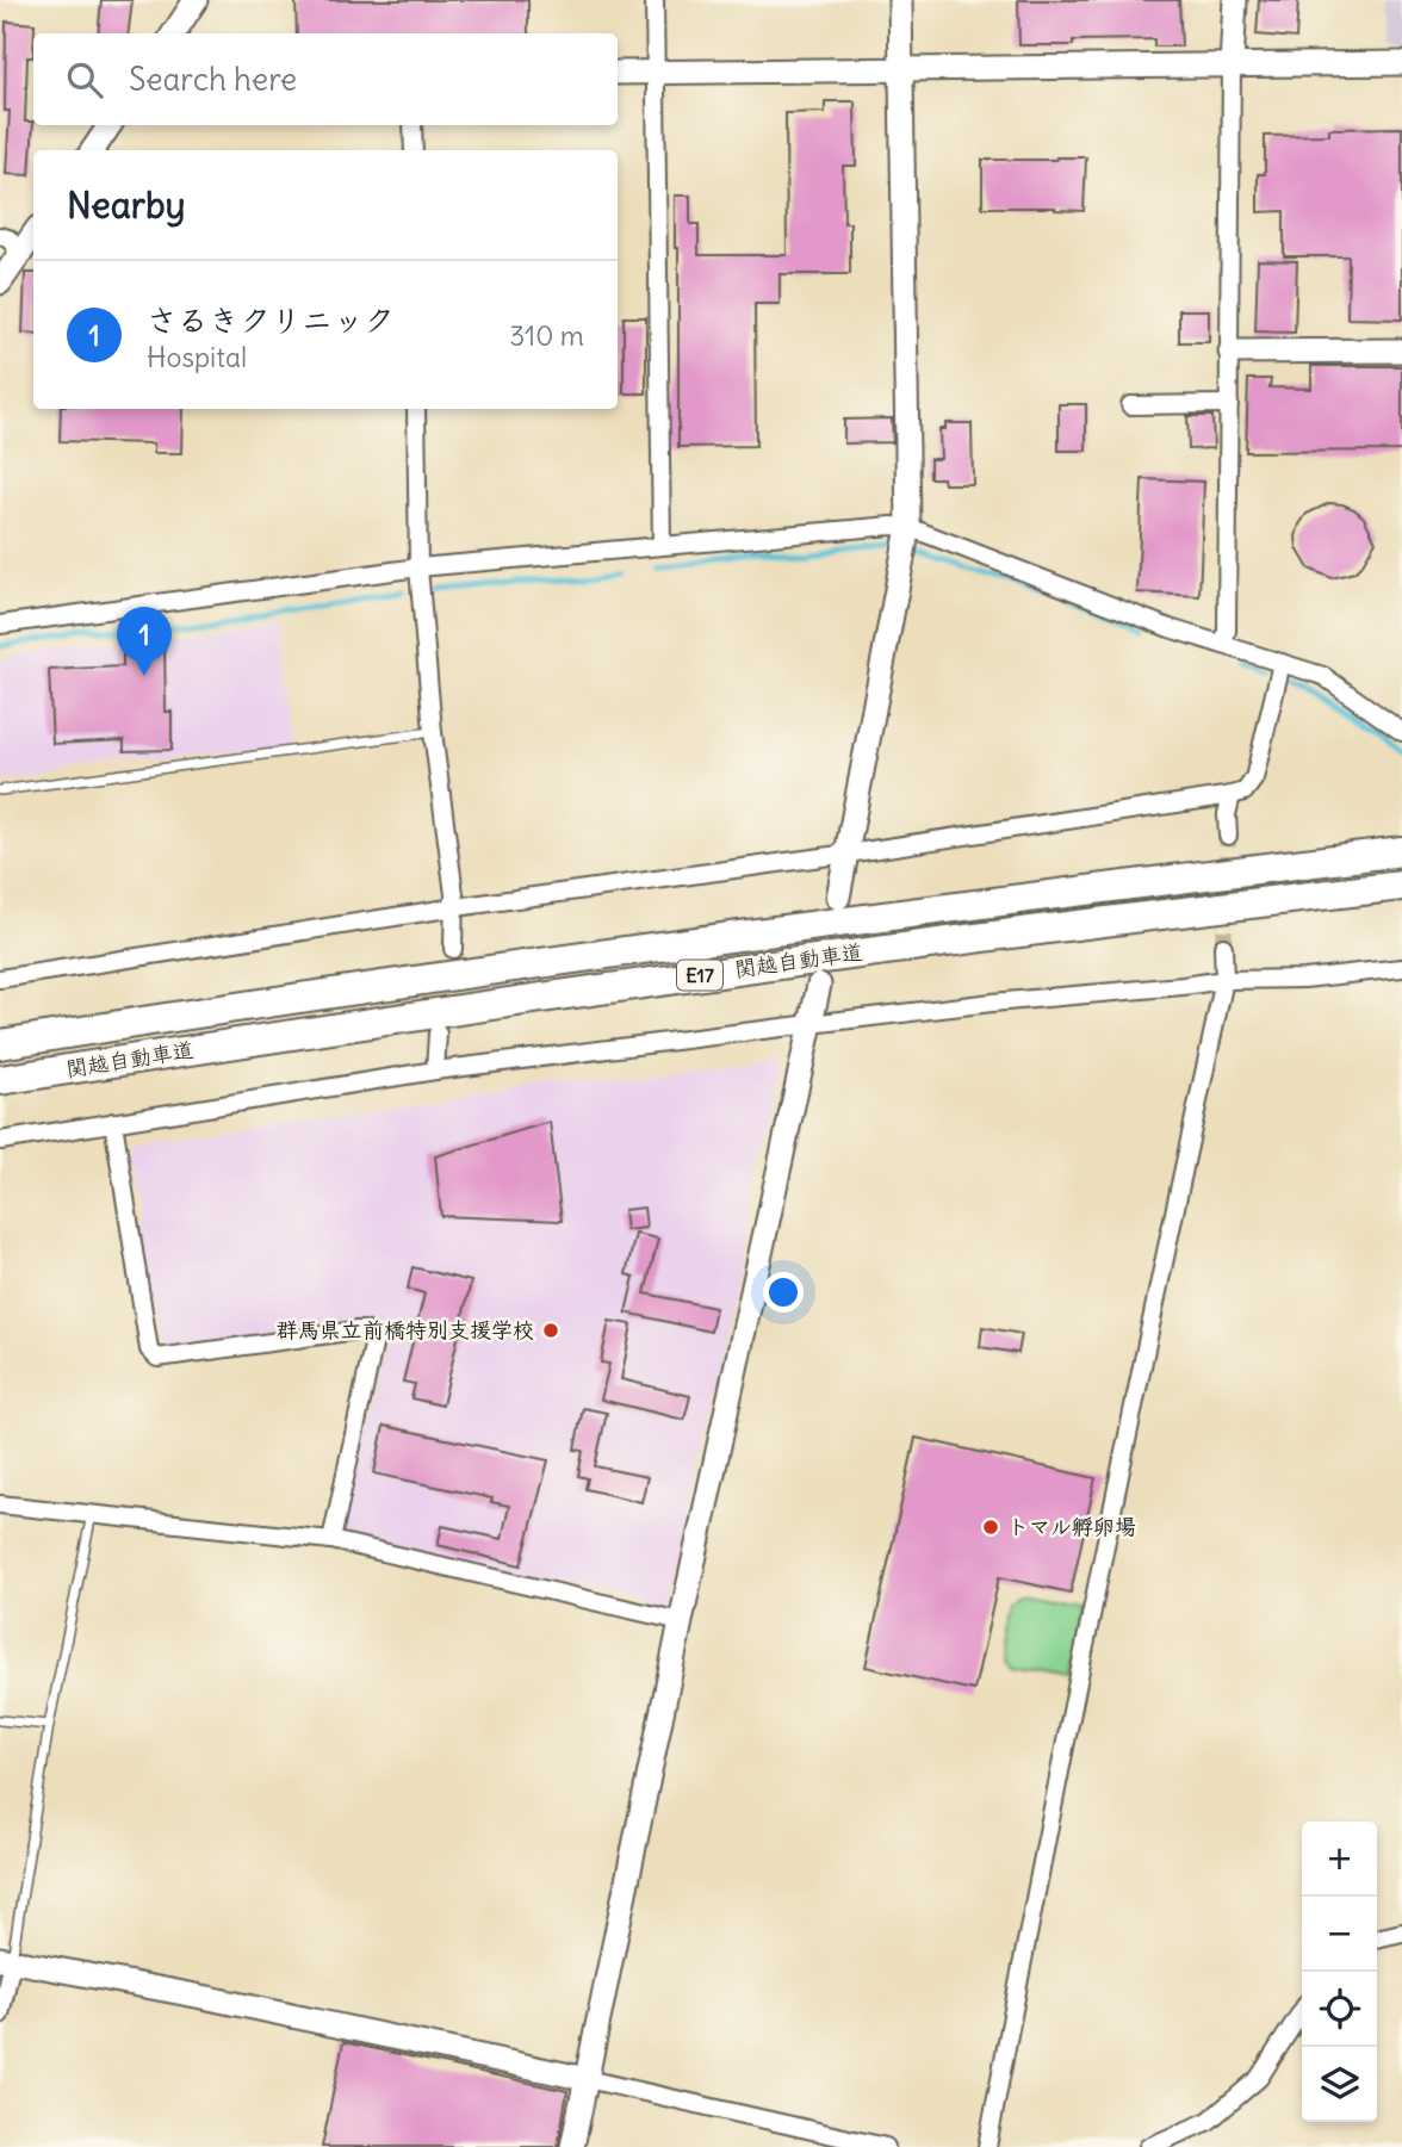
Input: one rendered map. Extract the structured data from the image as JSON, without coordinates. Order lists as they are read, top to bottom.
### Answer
{
  "streets": {
    "highway": ["関越自動車道", "E17"]
  },
  "places": ["群馬県立前橋特別支援学校", "トマル孵卵場"],
  "page": {
    "search": "Search here",
    "heading": "Nearby",
    "list": [
      {
        "mark": "1",
        "name": "さるきクリニック",
        "note": "Hospital",
        "value": "310 m"
      }
    ],
    "pins": "1",
    "map_buttons": ["+", "−"]
  }
}
